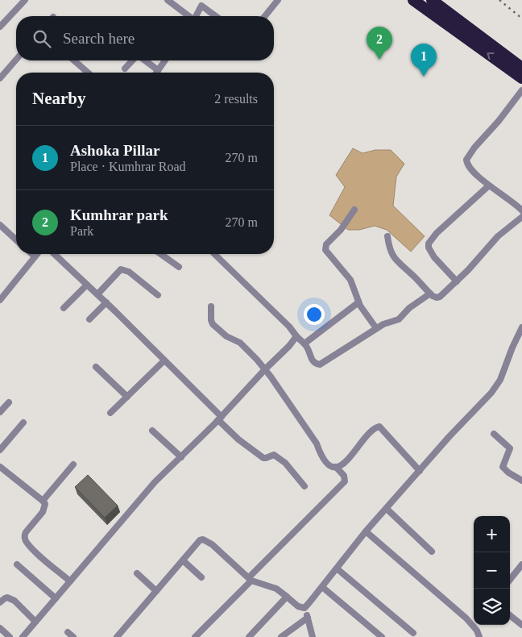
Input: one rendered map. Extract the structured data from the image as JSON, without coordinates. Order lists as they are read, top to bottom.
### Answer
{
  "page": {
    "search": "Search here",
    "pins": ["2", "1"],
    "heading": ["Nearby", "2 results"],
    "list": [
      {
        "mark": "1",
        "name": "Ashoka Pillar",
        "note": "Place · Kumhrar Road",
        "value": "270 m"
      },
      {
        "mark": "2",
        "name": "Kumhrar park",
        "note": "Park",
        "value": "270 m"
      }
    ],
    "map_buttons": ["+", "−"]
  }
}
